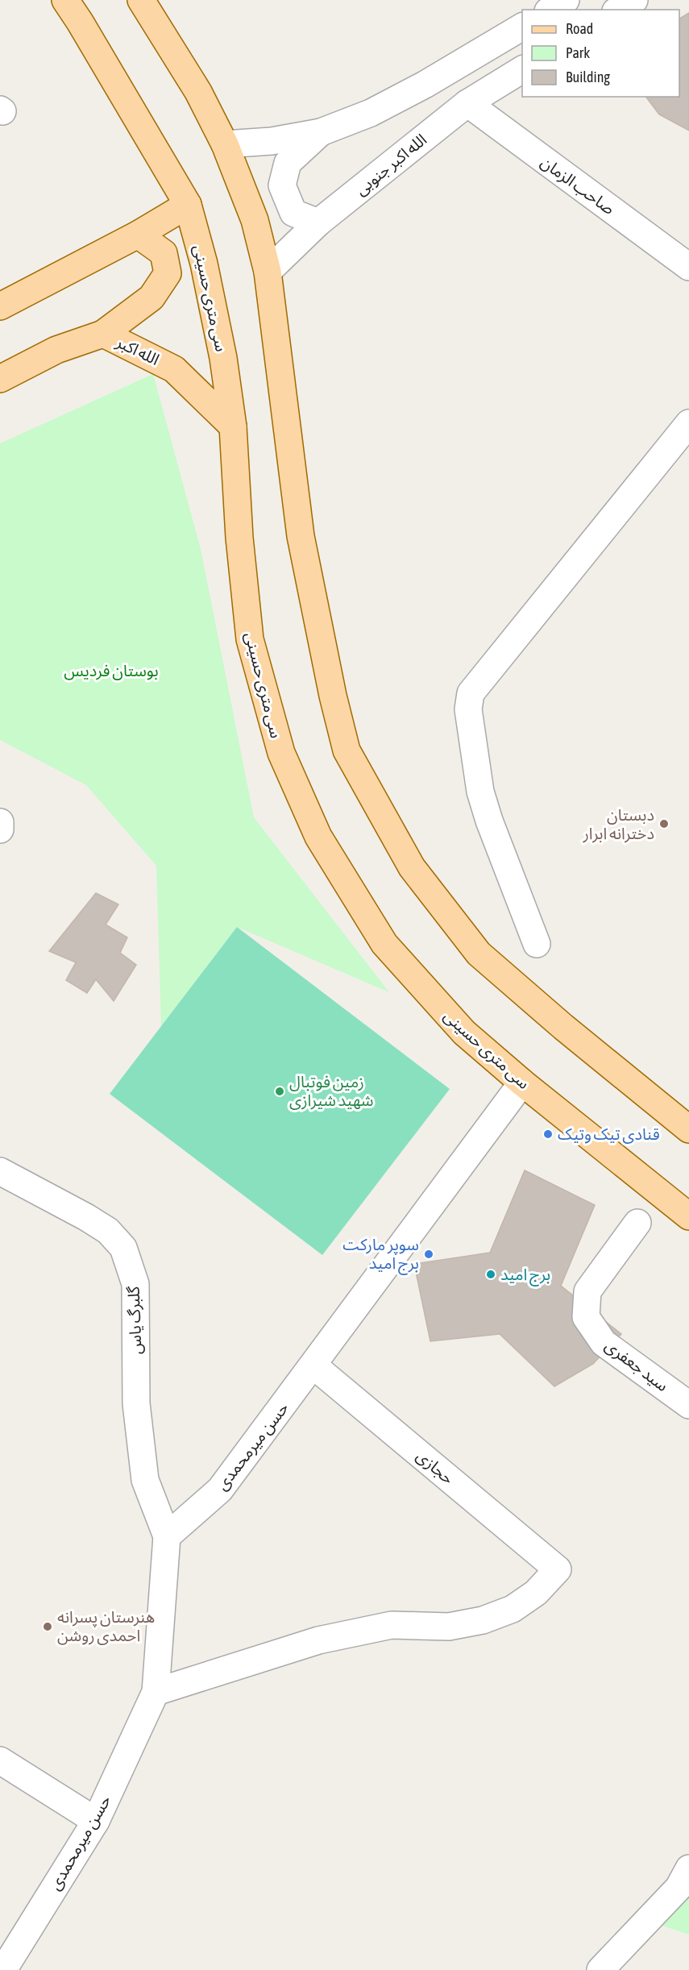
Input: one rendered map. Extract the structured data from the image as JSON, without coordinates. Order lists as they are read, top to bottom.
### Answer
{
  "streets": {
    "main road": ["سی متری حسینی", "الله اکبر"],
    "street": [
      "الله اکبر جنوبی",
      "صاحب الزمان",
      "گلبرگ یاس",
      "سید جعفری",
      "حسن میرمحمدی",
      "حجازی"
    ]
  },
  "crossings": [
    ["الله اکبر جنوبی", "صاحب الزمان"],
    ["سی متری حسینی", "الله اکبر"],
    ["سی متری حسینی", "حسن میرمحمدی"],
    ["گلبرگ یاس", "حسن میرمحمدی"],
    ["حسن میرمحمدی", "حجازی"]
  ],
  "parks": ["بوستان فردیس"],
  "places": [
    "دبستان دخترانه ابرار",
    "زمین فوتبال شهید شیرازی",
    "قنادی تیک وتیک",
    "سوپر مارکت برج امید",
    "برج امید",
    "هنرستان پسرانه احمدی روشن"
  ],
  "legend": ["Road", "Park", "Building"]
}
